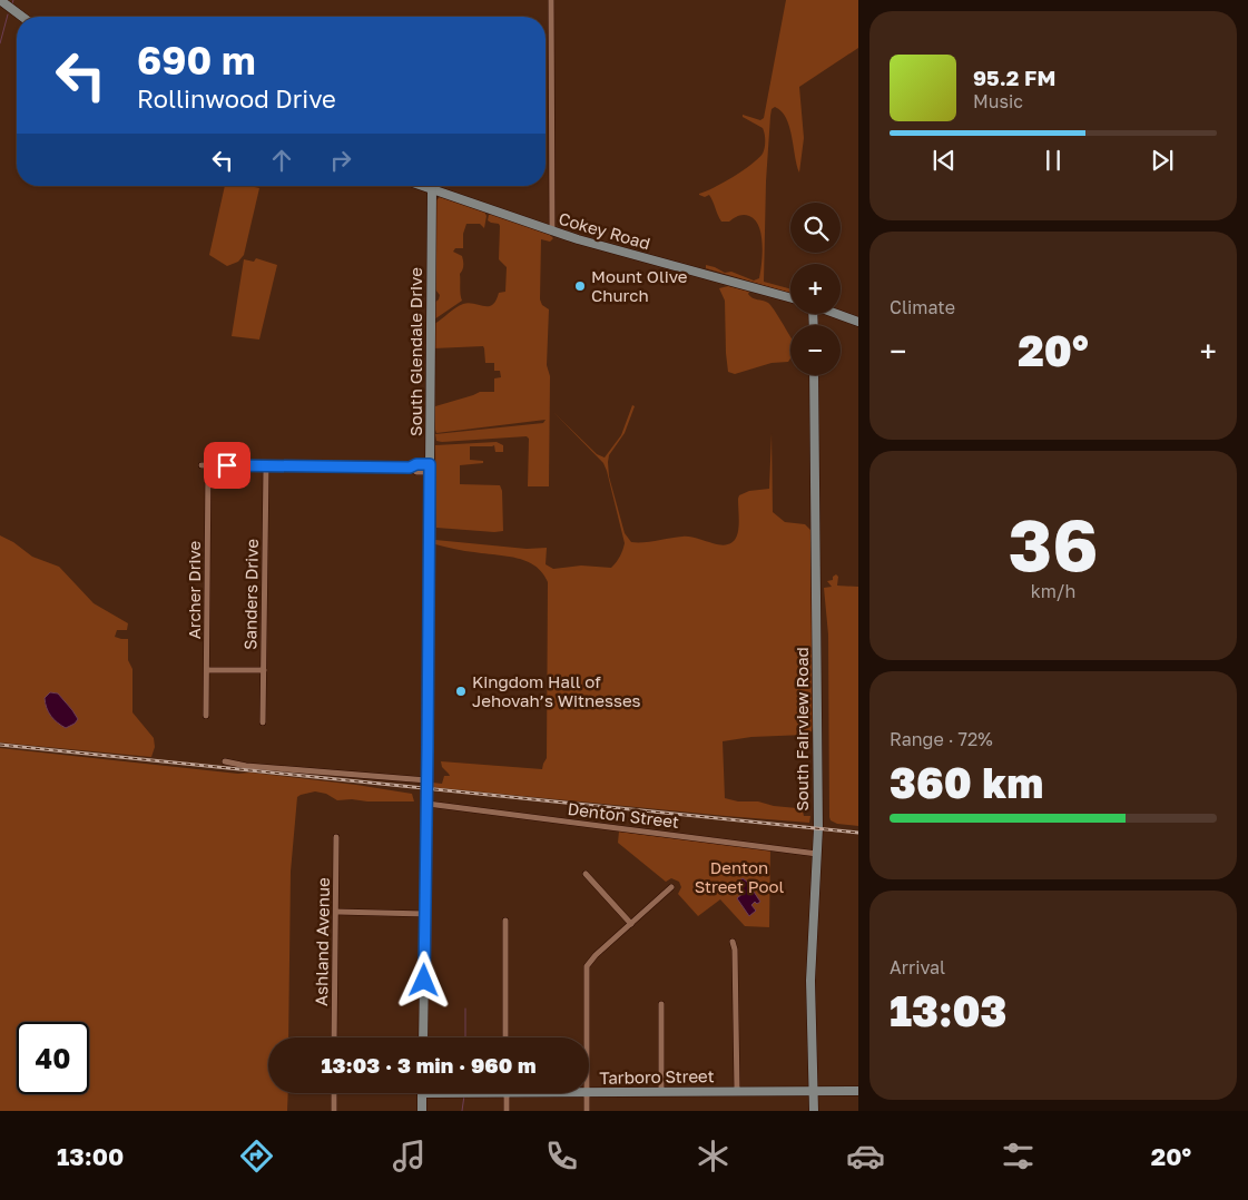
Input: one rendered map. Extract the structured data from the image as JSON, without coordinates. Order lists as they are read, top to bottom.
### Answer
{
  "streets": {
    "street": [
      "Cokey Road",
      "South Glendale Drive",
      "Archer Drive",
      "Sanders Drive",
      "South Fairview Road",
      "Denton Street",
      "Ashland Avenue",
      "Tarboro Street"
    ]
  },
  "crossings": [
    ["Cokey Road", "South Glendale Drive"],
    ["South Glendale Drive", "Denton Street"],
    ["Archer Drive", "Sanders Drive"],
    ["South Fairview Road", "Denton Street"],
    ["South Fairview Road", "Tarboro Street"]
  ],
  "parks": ["Denton Street Pool"],
  "places": ["Mount Olive Church", "Kingdom Hall of Jehovah’s Witnesses"],
  "page": {
    "turn": ["690 m", "Rollinwood Drive"],
    "song": ["95.2 FM", "Music"],
    "map_buttons": ["+", "−"],
    "tile": [
      "Climate",
      ["36", "km/h"],
      ["Range · 72%", "360 km"],
      ["Arrival", "13:03"]
    ],
    "heat": ["−", "20°", "+"],
    "limit": "40",
    "trip": "13:03 · 3 min · 960 m",
    "tabs": ["13:00", "20°"]
  }
}
